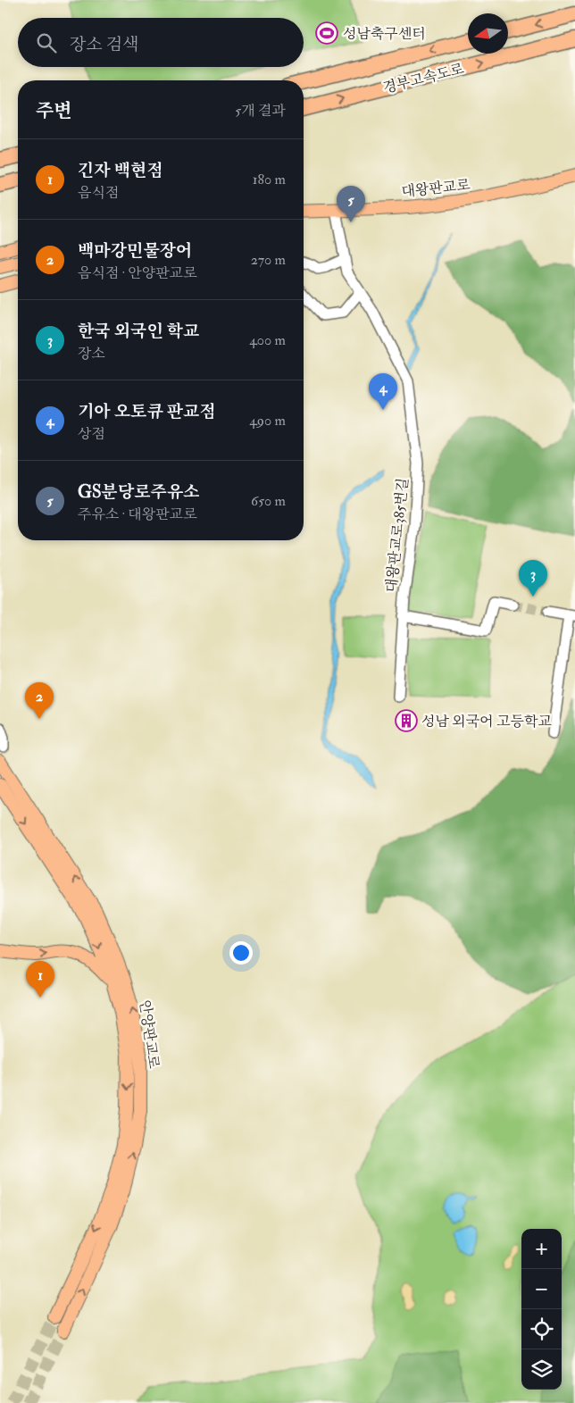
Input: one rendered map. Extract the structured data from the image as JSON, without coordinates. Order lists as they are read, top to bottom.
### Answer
{
  "streets": {
    "highway": ["경부고속도로"],
    "main road": ["대왕판교로", "안양판교로"],
    "street": ["대왕판교로385번길"]
  },
  "crossings": [
    ["대왕판교로", "대왕판교로385번길"]
  ],
  "places": {
    "sports": ["성남축구센터"],
    "building": ["성남 외국어 고등학교"]
  },
  "north": "left",
  "page": {
    "search": "장소 검색",
    "heading": ["주변", "5개 결과"],
    "list": [
      {
        "mark": "1",
        "name": "긴자 백현점",
        "note": "음식점",
        "value": "180 m"
      },
      {
        "mark": "2",
        "name": "백마강민물장어",
        "note": "음식점 · 안양판교로",
        "value": "270 m"
      },
      {
        "mark": "3",
        "name": "한국 외국인 학교",
        "note": "장소",
        "value": "400 m"
      },
      {
        "mark": "4",
        "name": "기아 오토큐 판교점",
        "note": "상점",
        "value": "490 m"
      },
      {
        "mark": "5",
        "name": "GS분당로주유소",
        "note": "주유소 · 대왕판교로",
        "value": "650 m"
      }
    ],
    "pins": [
      "5",
      "4",
      "3",
      "2",
      "1"
    ],
    "map_buttons": ["+", "−"]
  }
}
